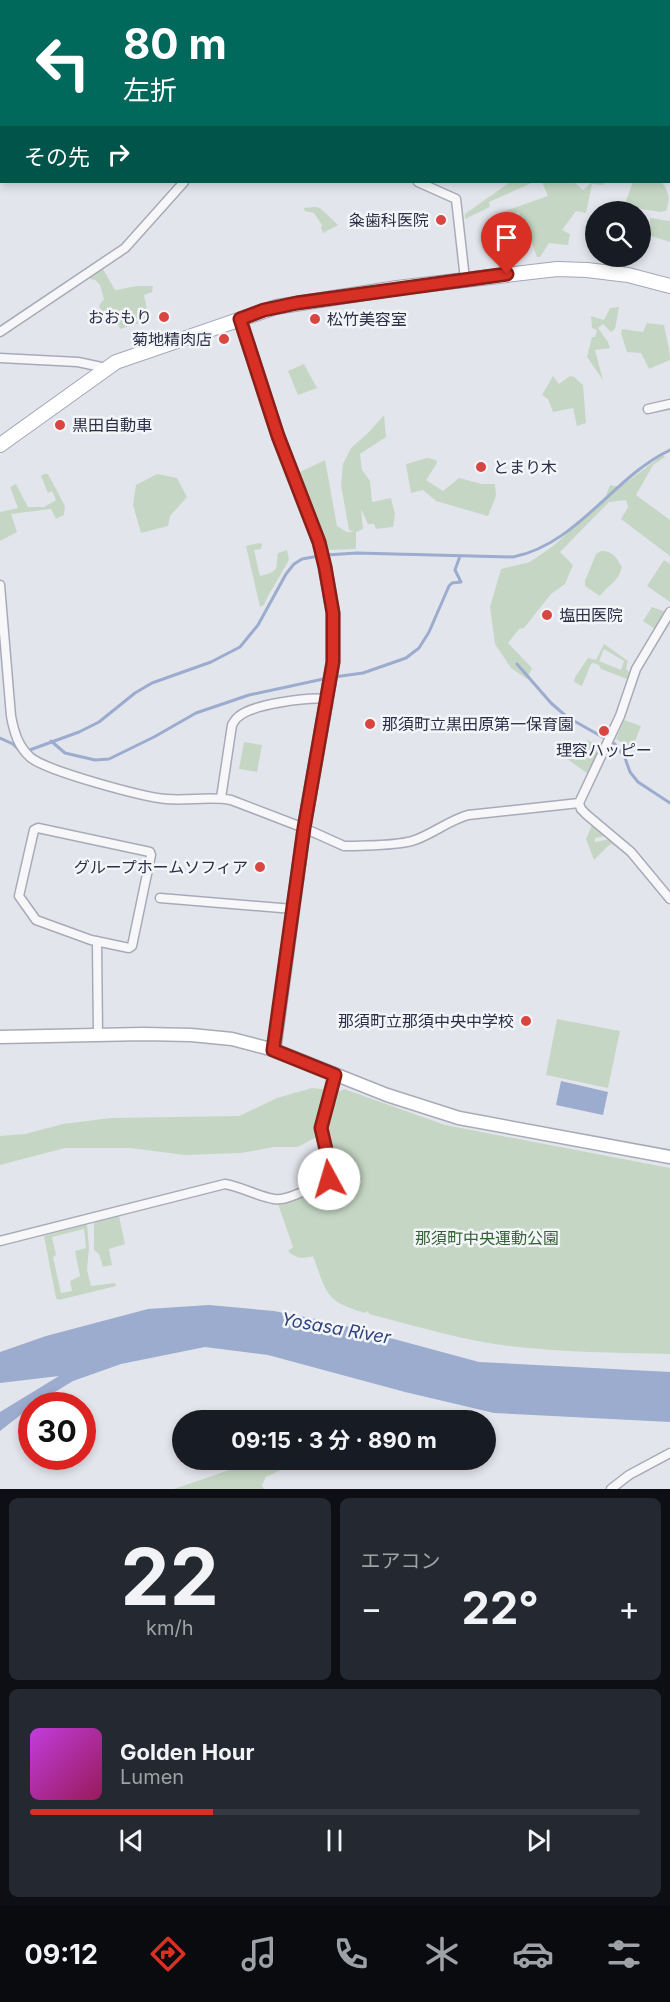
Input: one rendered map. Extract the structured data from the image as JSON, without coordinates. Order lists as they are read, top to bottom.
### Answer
{
  "water": ["Yosasa River"],
  "parks": ["那須町中央運動公園"],
  "places": [
    "粂歯科医院",
    "おおもり",
    "松竹美容室",
    "菊地精肉店",
    "黒田自動車",
    "とまり木",
    "塩田医院",
    "那須町立黒田原第一保育園",
    "理容ハッピー",
    "グループホームソフィア",
    "那須町立那須中央中学校"
  ],
  "page": {
    "turn": ["80 m", "左折"],
    "then": "その先",
    "limit": "30",
    "trip": "09:15 · 3 分 · 890 m",
    "tile": [
      ["22", "km/h"],
      "エアコン"
    ],
    "heat": ["−", "22°", "+"],
    "song": ["Golden Hour", "Lumen"],
    "tabs": "09:12"
  }
}
